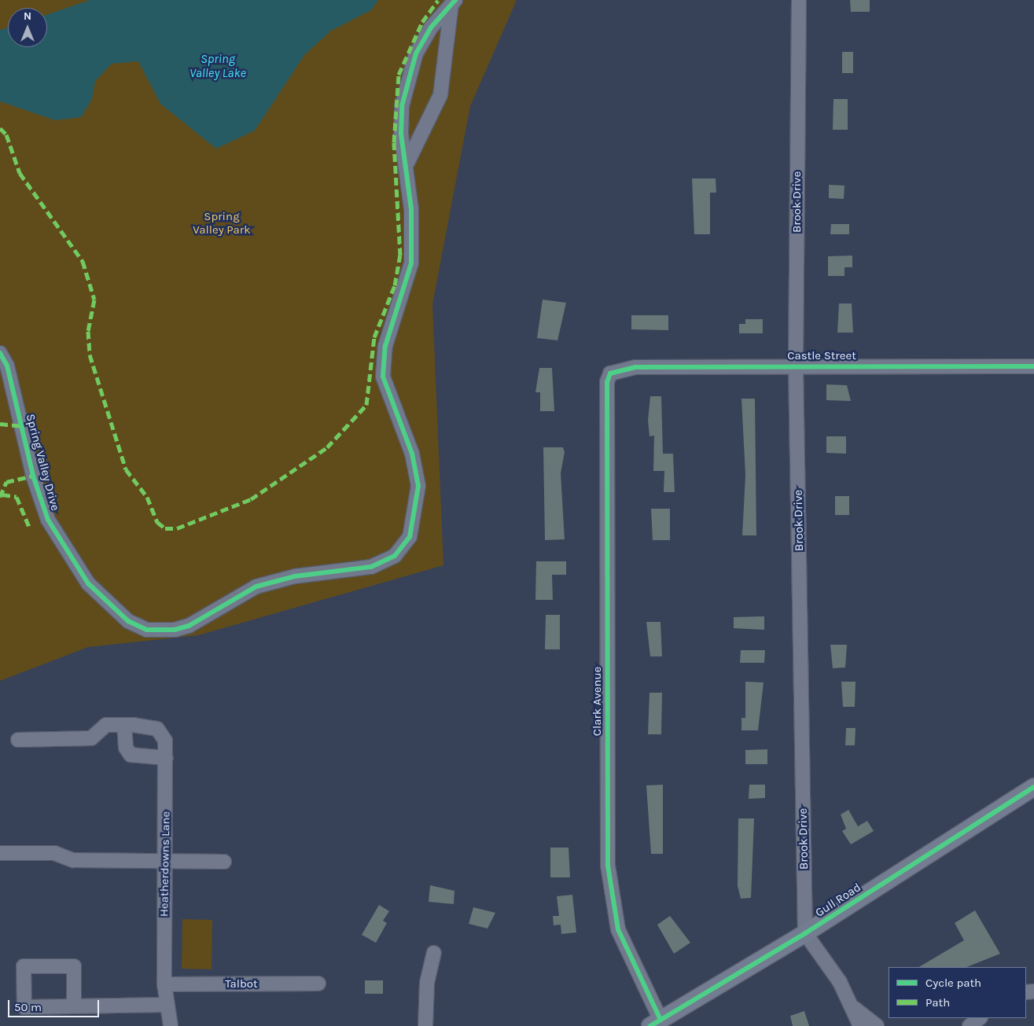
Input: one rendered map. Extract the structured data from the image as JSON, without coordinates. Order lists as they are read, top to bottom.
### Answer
{
  "streets": {
    "main road": ["Gull Road"],
    "street": [
      "Brook Drive",
      "Castle Street",
      "Spring Valley Drive",
      "Clark Avenue",
      "Heatherdowns Lane",
      "Talbot"
    ]
  },
  "crossings": [
    ["Brook Drive", "Castle Street"],
    ["Brook Drive", "Gull Road"],
    ["Castle Street", "Clark Avenue"],
    ["Clark Avenue", "Gull Road"],
    ["Heatherdowns Lane", "Talbot"]
  ],
  "water": ["Spring Valley Lake"],
  "parks": ["Spring Valley Park"],
  "legend": ["Cycle path", "Path"],
  "scale_bar": "50 m",
  "north": "top"
}
